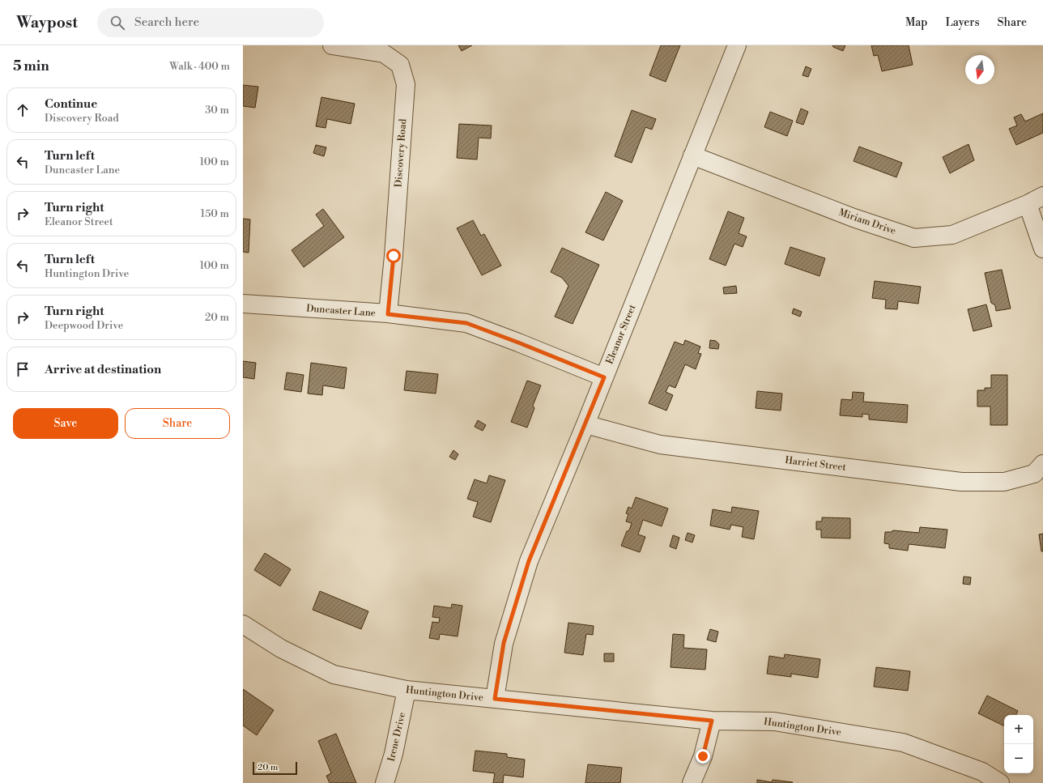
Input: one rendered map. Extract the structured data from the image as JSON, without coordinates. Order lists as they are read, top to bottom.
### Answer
{
  "streets": {
    "street": [
      "Discovery Road",
      "Miriam Drive",
      "Duncaster Lane",
      "Eleanor Street",
      "Harriet Street",
      "Huntington Drive",
      "Irene Drive"
    ]
  },
  "crossings": [
    ["Discovery Road", "Duncaster Lane"],
    ["Miriam Drive", "Eleanor Street"],
    ["Duncaster Lane", "Eleanor Street"],
    ["Eleanor Street", "Harriet Street"],
    ["Eleanor Street", "Huntington Drive"],
    ["Huntington Drive", "Irene Drive"]
  ],
  "scale_bar": "20 m",
  "north": "bottom",
  "page": {
    "header": "Waypost",
    "search": "Search here",
    "nav": ["Map", "Layers", "Share"],
    "heading": ["5 min", "Walk · 400 m"],
    "list": [
      ["Continue", "Discovery Road", "30 m"],
      ["Turn left", "Duncaster Lane", "100 m"],
      ["Turn right", "Eleanor Street", "150 m"],
      ["Turn left", "Huntington Drive", "100 m"],
      ["Turn right", "Deepwood Drive", "20 m"],
      "Arrive at destination"
    ],
    "buttons": ["Save", "Share"],
    "map_buttons": ["+", "−"],
    "scale": "20 m"
  }
}
